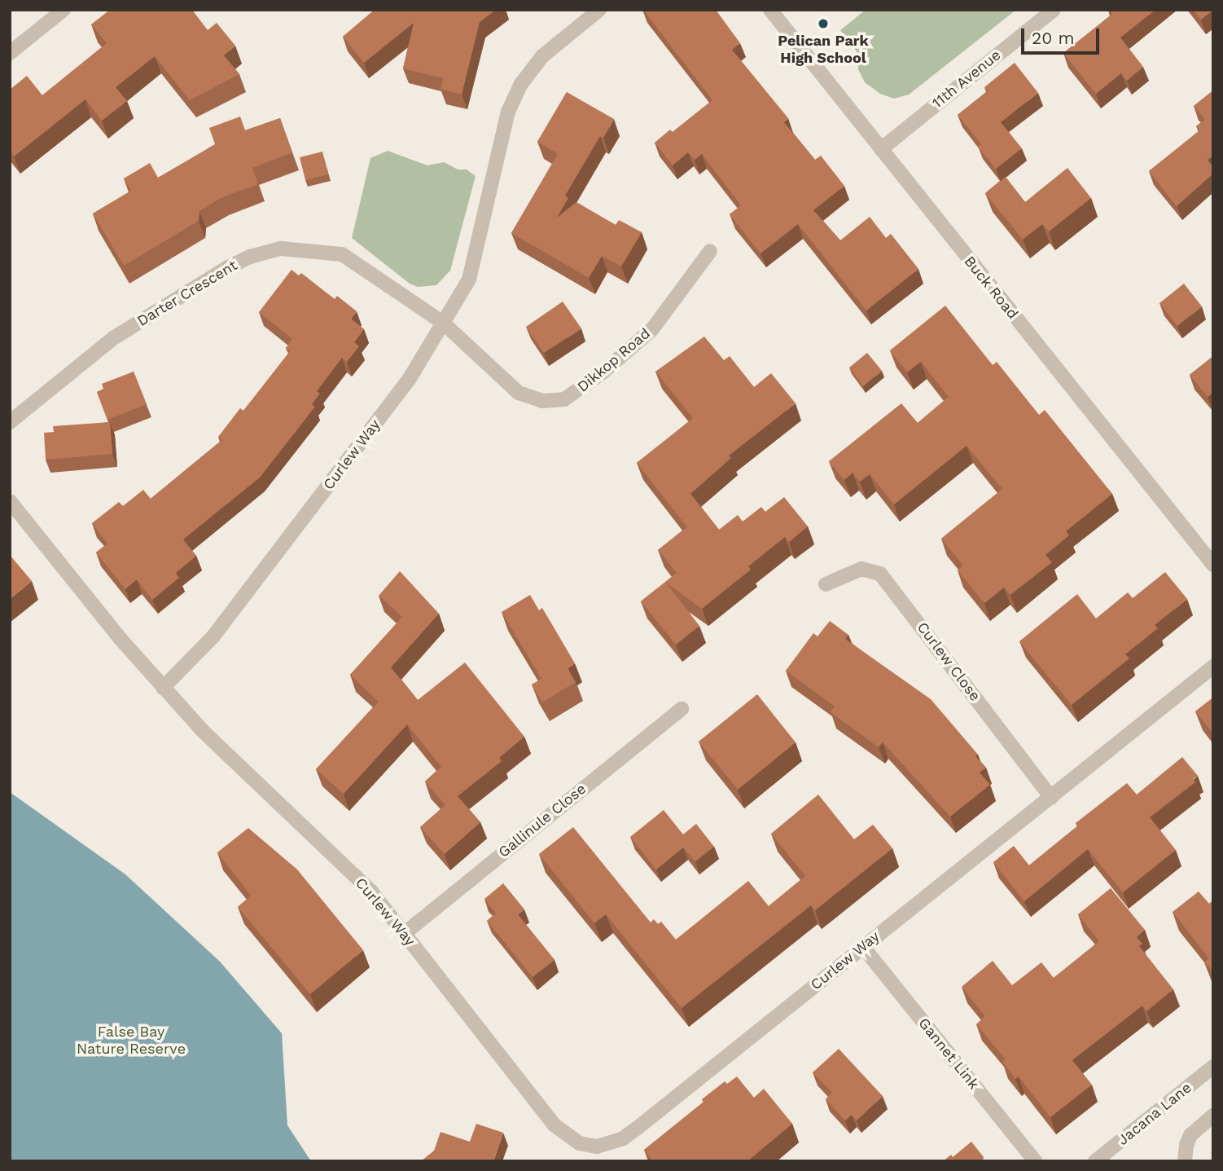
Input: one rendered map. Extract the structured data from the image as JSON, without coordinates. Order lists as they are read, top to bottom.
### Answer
{
  "streets": {
    "street": [
      "11th Avenue",
      "Buck Road",
      "Darter Crescent",
      "Dikkop Road",
      "Curlew Way",
      "Curlew Close",
      "Gallinule Close",
      "Gannet Link",
      "Jacana Lane"
    ]
  },
  "crossings": [
    ["11th Avenue", "Buck Road"],
    ["Darter Crescent", "Dikkop Road"],
    ["Darter Crescent", "Curlew Way"],
    ["Dikkop Road", "Curlew Way"],
    ["Curlew Way", "Curlew Close"],
    ["Curlew Way", "Gallinule Close"],
    ["Curlew Way", "Gannet Link"]
  ],
  "parks": ["False Bay Nature Reserve"],
  "places": ["Pelican Park High School"],
  "scale_bar": "20 m"
}
